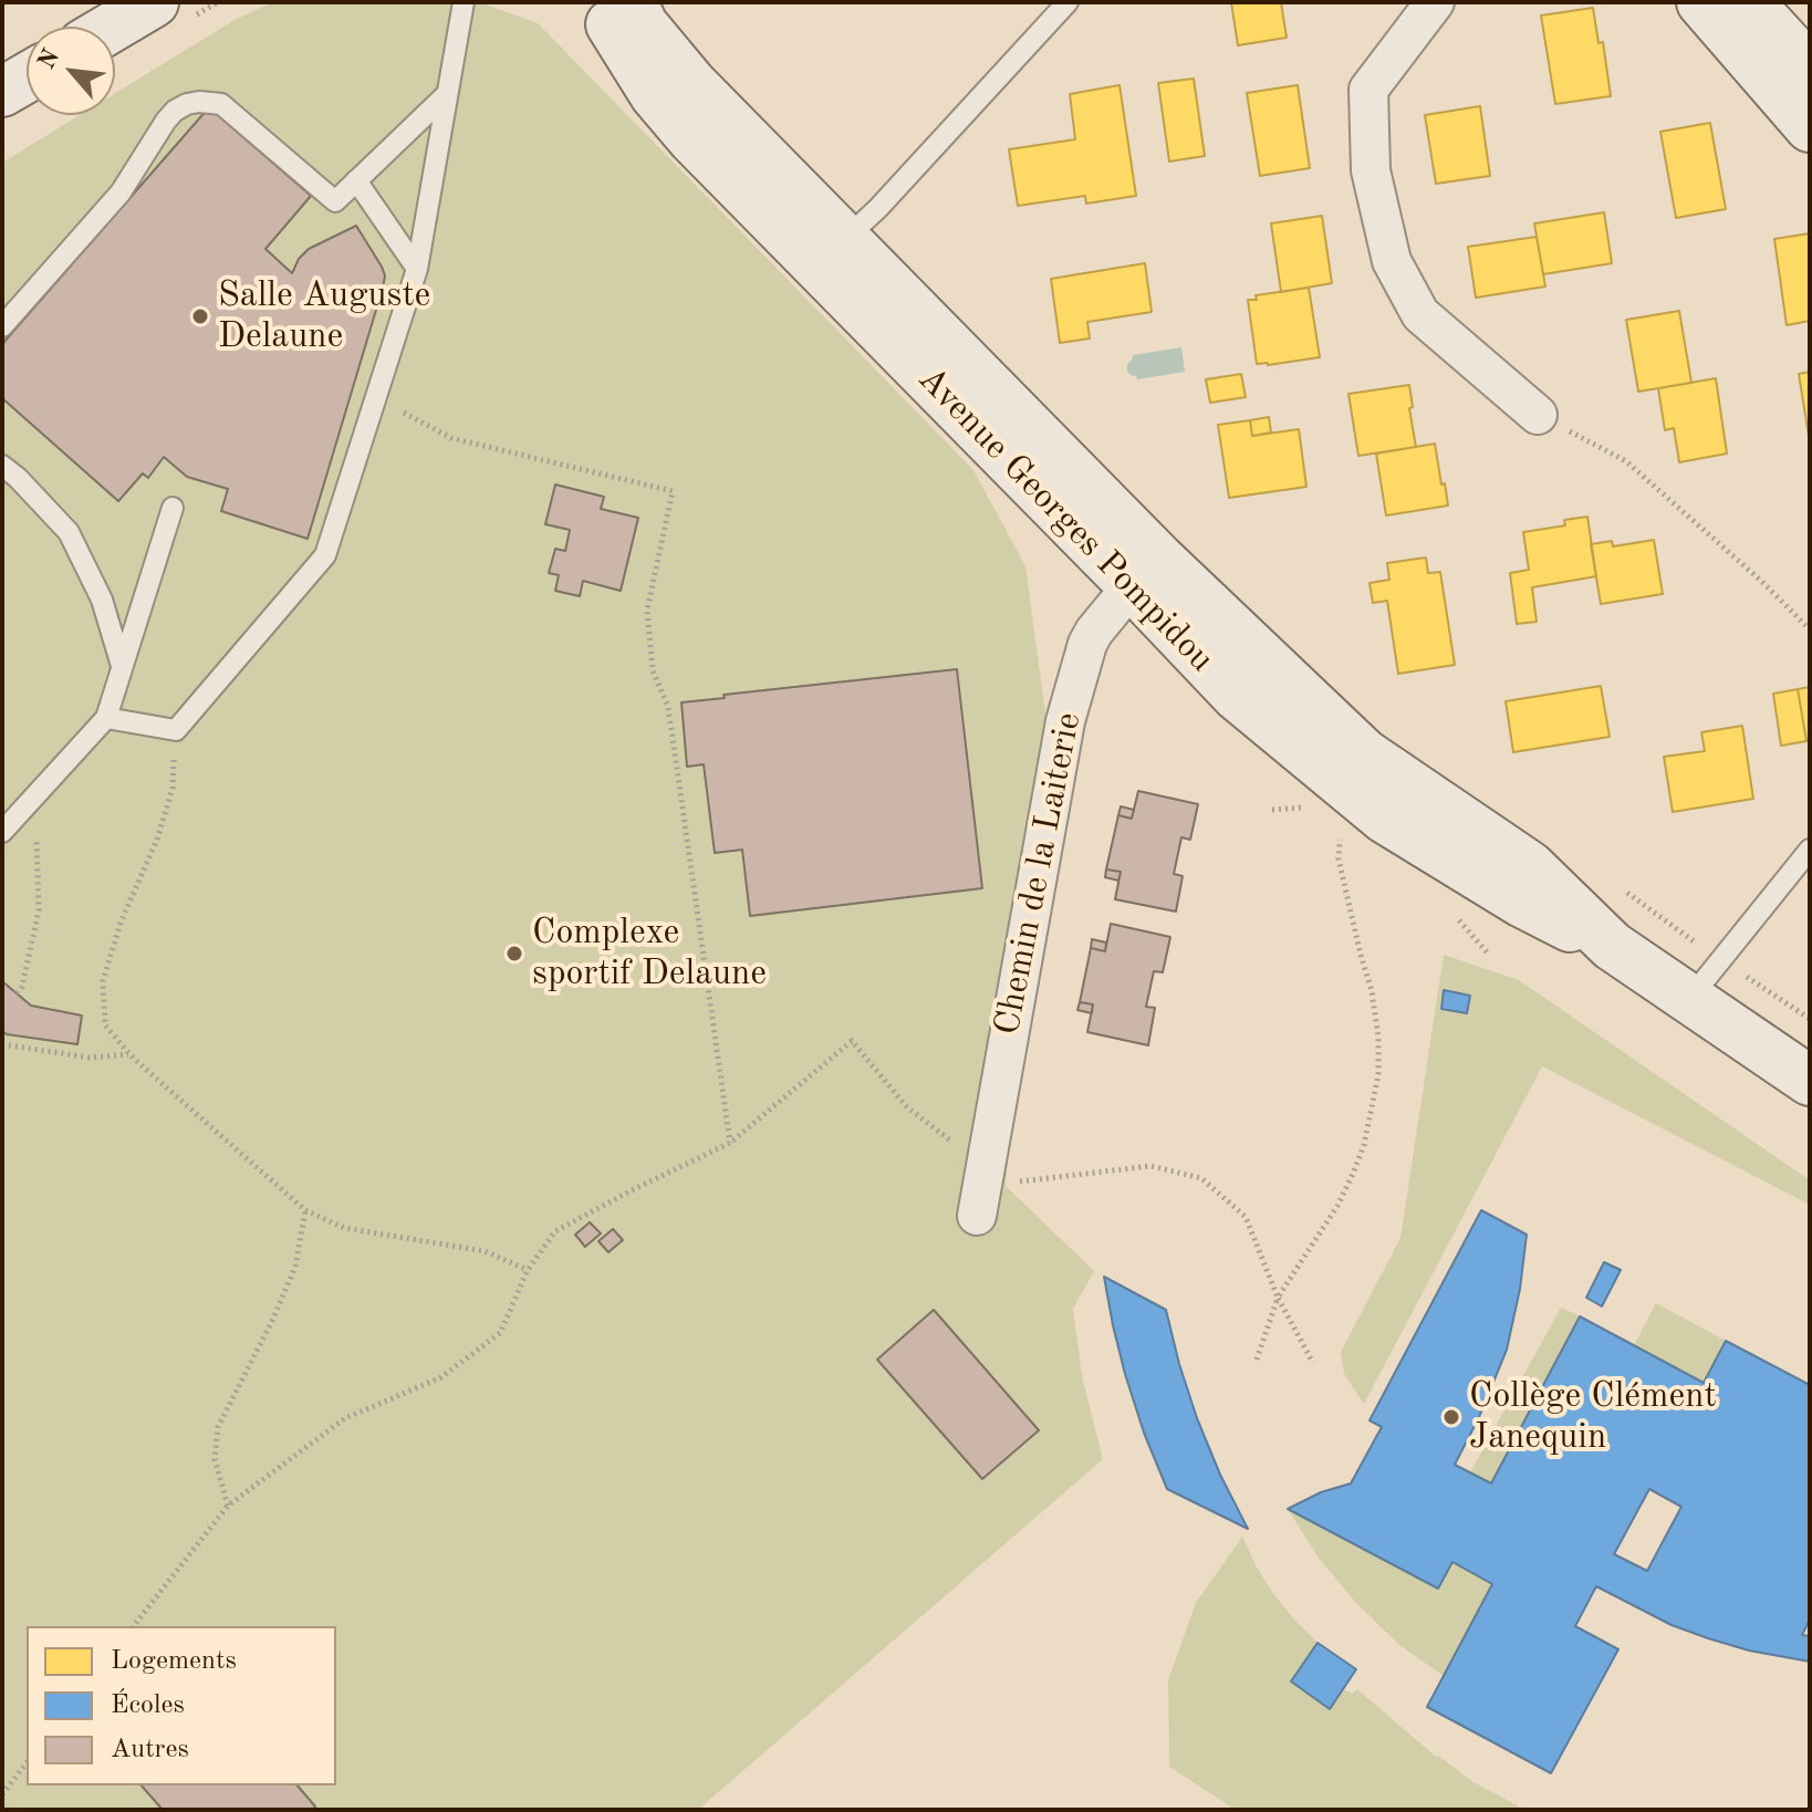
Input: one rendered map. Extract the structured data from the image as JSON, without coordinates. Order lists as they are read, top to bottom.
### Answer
{
  "streets": {
    "street": ["Avenue Georges Pompidou", "Chemin de la Laiterie"]
  },
  "crossings": [
    ["Avenue Georges Pompidou", "Chemin de la Laiterie"]
  ],
  "places": ["Salle Auguste Delaune", "Complexe sportif Delaune", "Collège Clément Janequin"],
  "legend": ["Logements", "Écoles", "Autres"],
  "north": "top left"
}
